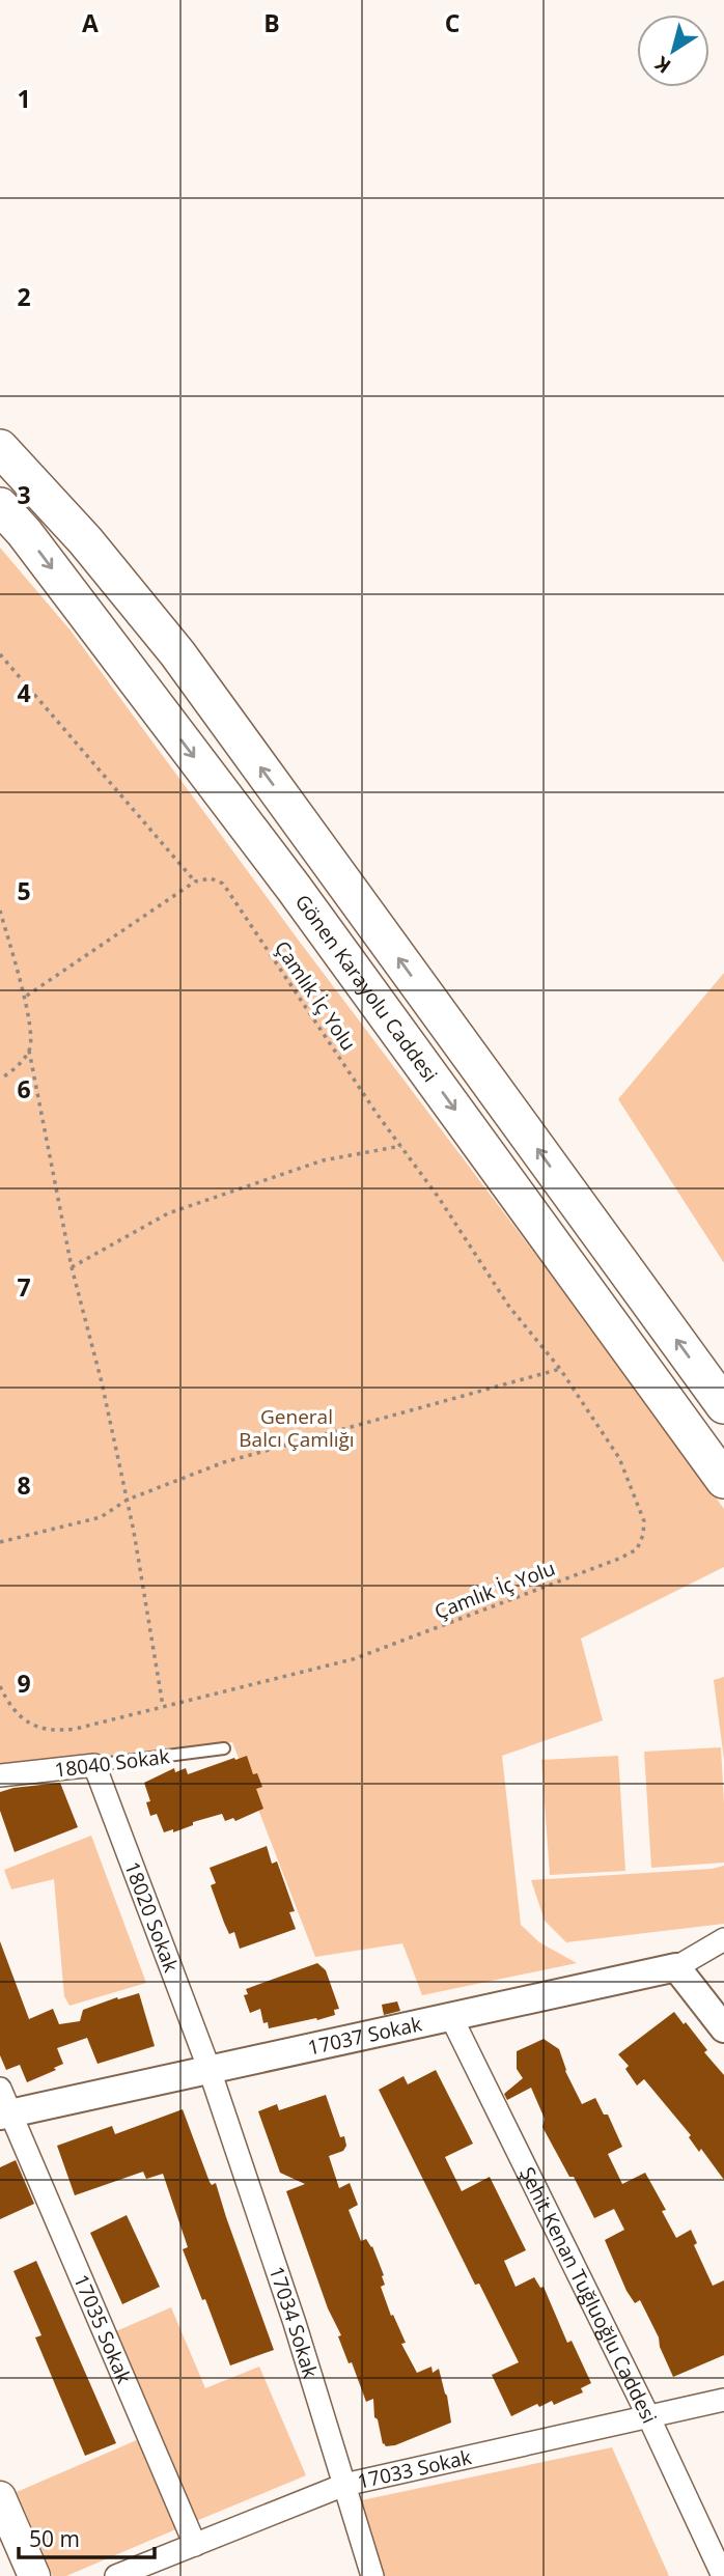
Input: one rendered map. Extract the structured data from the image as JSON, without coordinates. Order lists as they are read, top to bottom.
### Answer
{
  "streets": {
    "highway": ["Gönen Karayolu Caddesi"],
    "street": [
      "18040 Sokak",
      "18020 Sokak",
      "17037 Sokak",
      "Şehit Kenan Tuğluoğlu Caddesi",
      "17034 Sokak",
      "17035 Sokak",
      "17033 Sokak"
    ],
    "path": ["Çamlık İç Yolu"]
  },
  "crossings": [
    ["18040 Sokak", "18020 Sokak"],
    ["18020 Sokak", "17037 Sokak"],
    ["18020 Sokak", "17034 Sokak"],
    ["17037 Sokak", "Şehit Kenan Tuğluoğlu Caddesi"],
    ["17037 Sokak", "17034 Sokak"],
    ["17037 Sokak", "17035 Sokak"],
    ["Şehit Kenan Tuğluoğlu Caddesi", "17033 Sokak"],
    ["17034 Sokak", "17033 Sokak"],
    ["17035 Sokak", "17033 Sokak"]
  ],
  "parks": ["General Balcı Çamlığı"],
  "scale_bar": "50 m",
  "north": "bottom left",
  "grid": {
    "columns": ["A", "B", "C"],
    "rows": [
      "1",
      "2",
      "3",
      "4",
      "5",
      "6",
      "7",
      "8",
      "9"
    ]
  }
}
